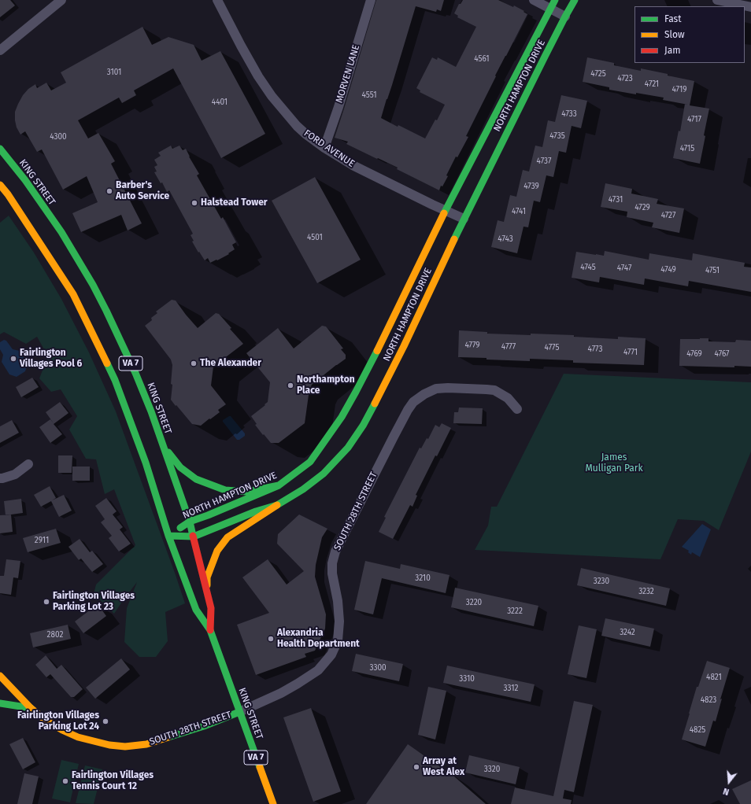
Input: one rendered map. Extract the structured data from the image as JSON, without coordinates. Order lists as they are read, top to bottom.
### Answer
{
  "streets": {
    "street": [
      "MORVEN LANE",
      "NORTH HAMPTON DRIVE",
      "FORD AVENUE",
      "KING STREET",
      "VA 7",
      "SOUTH 28TH STREET"
    ]
  },
  "crossings": [
    ["MORVEN LANE", "FORD AVENUE"],
    ["NORTH HAMPTON DRIVE", "FORD AVENUE"],
    ["NORTH HAMPTON DRIVE", "KING STREET"],
    ["KING STREET", "SOUTH 28TH STREET"]
  ],
  "parks": ["James Mulligan Park"],
  "places": [
    "Barber's Auto Service",
    "Halstead Tower",
    "Fairlington Villages Pool 6",
    "The Alexander",
    "Northampton Place",
    "Fairlington Villages Parking Lot 23",
    "Alexandria Health Department",
    "Fairlington Villages Parking Lot 24",
    "Array at West Alex",
    "Fairlington Villages Tennis Court 12"
  ],
  "house_numbers": [
    "4561",
    "3101",
    "4725",
    "4723",
    "4721",
    "4719",
    "4551",
    "4401",
    "4733",
    "4717",
    "4735",
    "4300",
    "4715",
    "4737",
    "4739",
    "4731",
    "4729",
    "4741",
    "4727",
    "4501",
    "4743",
    "4745",
    "4747",
    "4749",
    "4751",
    "4779",
    "4777",
    "4775",
    "4773",
    "4771",
    "4769",
    "4767",
    "2911",
    "3210",
    "3230",
    "3232",
    "3220",
    "3222",
    "3242",
    "2802",
    "3300",
    "4821",
    "3310",
    "3312",
    "4823",
    "4825",
    "3320"
  ],
  "legend": ["Fast", "Slow", "Jam"],
  "north": "bottom"
}
